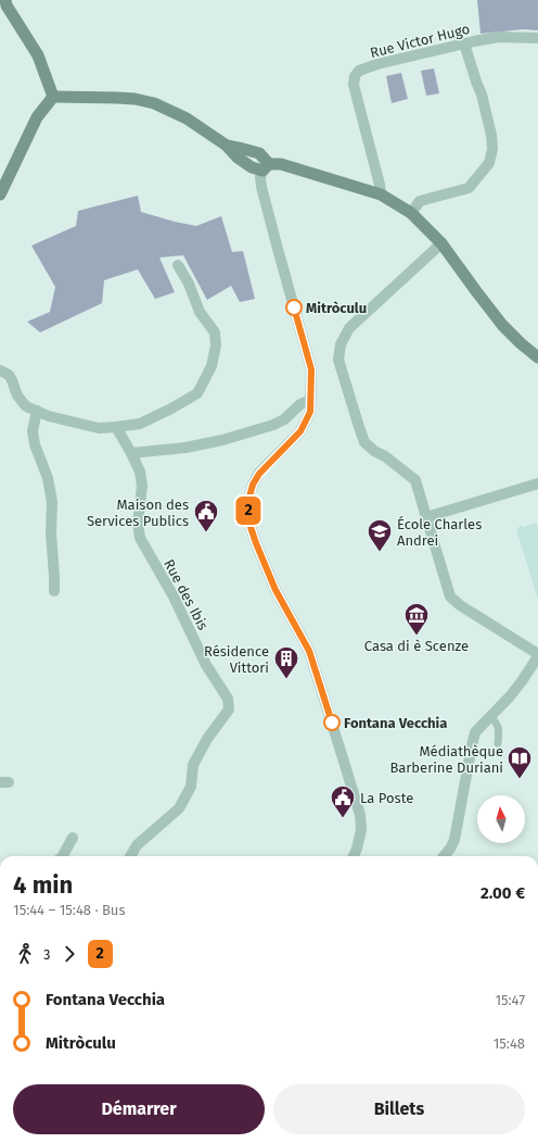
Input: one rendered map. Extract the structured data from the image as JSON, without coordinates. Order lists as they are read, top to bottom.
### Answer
{
  "streets": {
    "street": ["Rue Victor Hugo", "Rue des Ibis"]
  },
  "places": {
    "other": ["Mitròculu", "Fontana Vecchia"],
    "public building": ["Maison des Services Publics", "La Poste"],
    "school or university": ["École Charles Andrei"],
    "museum": ["Casa di è Scenze"],
    "building": ["Résidence Vittori"],
    "library": ["Médiathèque Barberine Duriani"]
  },
  "lines": ["bus line 2"],
  "north": "top",
  "page": {
    "on_map": "2",
    "heading": ["4 min", "15:44 – 15:48 · Bus", "2.00 €"],
    "legs": ["3", "2"],
    "list": [
      {
        "name": "Fontana Vecchia",
        "value": "15:47"
      },
      {
        "name": "Mitròculu",
        "value": "15:48"
      }
    ],
    "buttons": ["Démarrer", "Billets"]
  }
}
